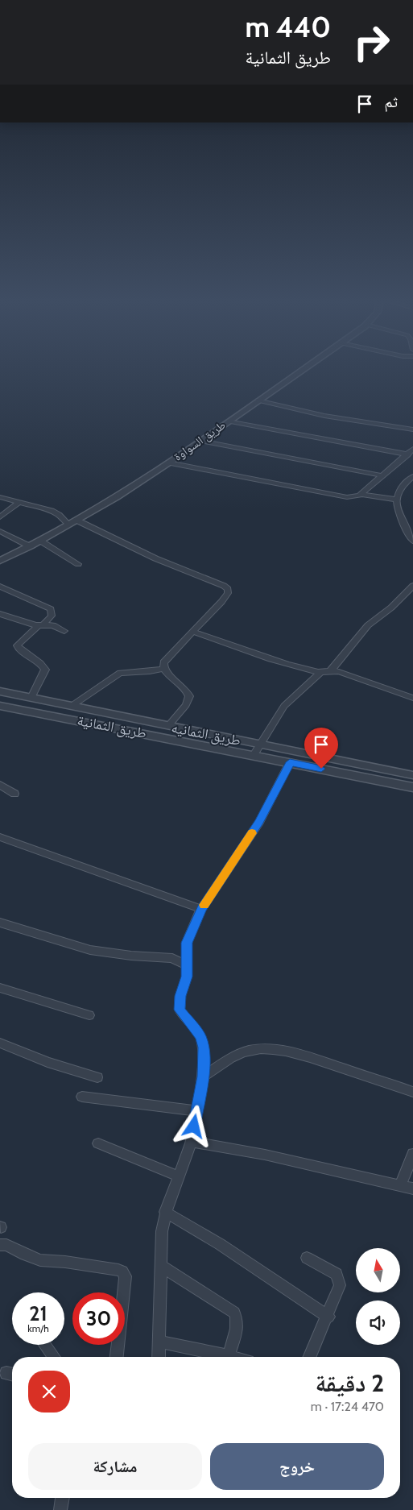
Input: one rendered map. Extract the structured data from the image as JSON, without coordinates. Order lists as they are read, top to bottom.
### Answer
{
  "streets": {
    "street": ["طريق السواوة", "طريق الثمانية", "طريق الثمانيه"]
  },
  "north": "top",
  "page": {
    "turn": ["440 m", "طريق الثمانية"],
    "then": "ثم",
    "speed": "21 km/h",
    "limit": "30",
    "heading": ["2 دقيقة", "470 m · 17:24"],
    "buttons": ["خروج", "مشاركة"]
  }
}
